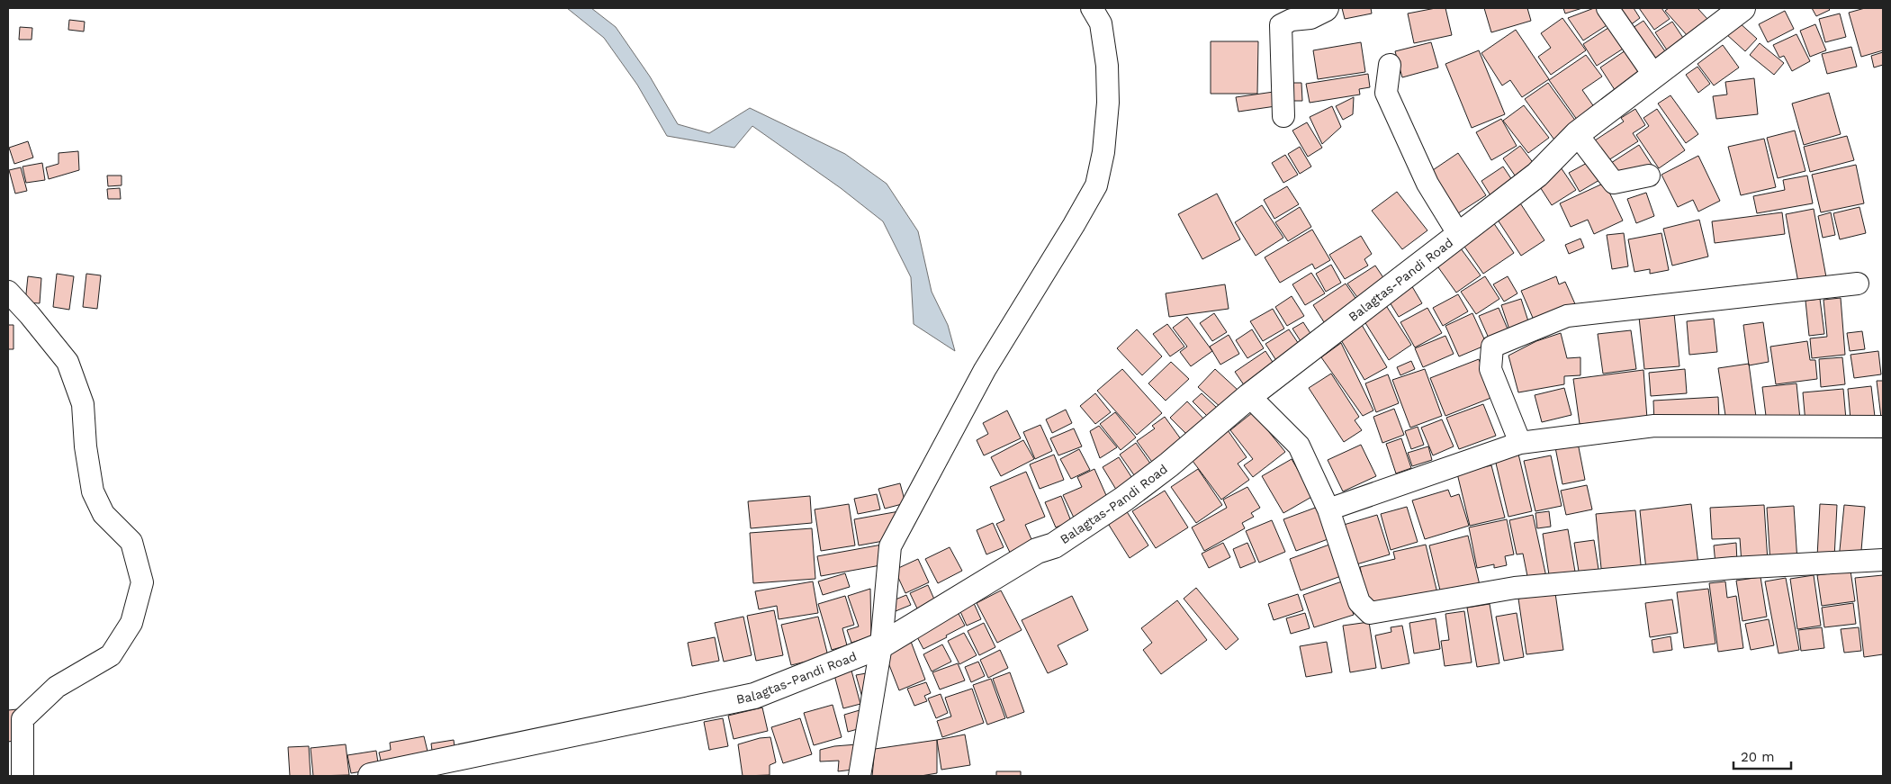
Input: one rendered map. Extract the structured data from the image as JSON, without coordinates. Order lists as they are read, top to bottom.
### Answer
{
  "streets": {
    "main road": ["Balagtas-Pandi Road"]
  },
  "scale_bar": "20 m"
}
